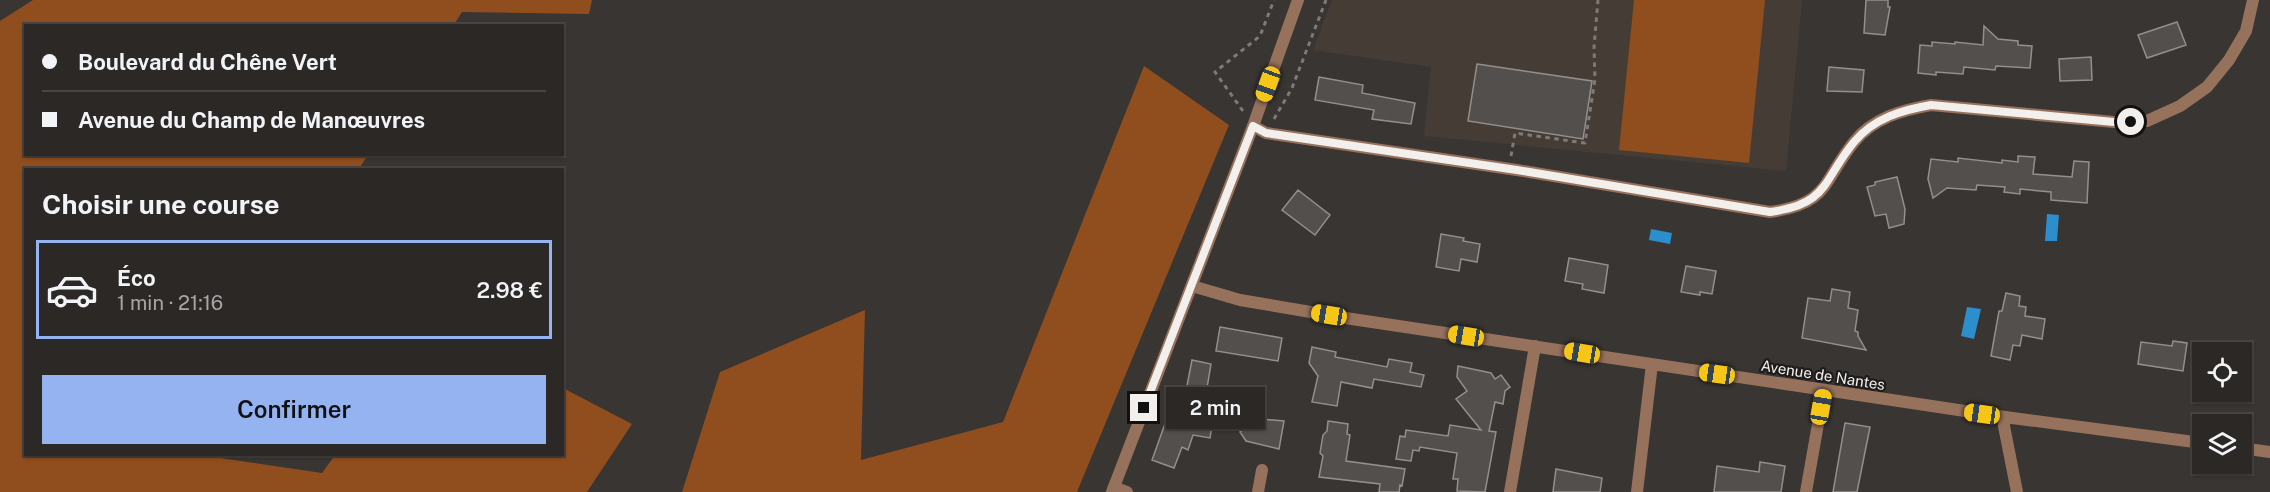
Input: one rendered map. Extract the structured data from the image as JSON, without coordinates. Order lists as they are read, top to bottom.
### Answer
{
  "streets": {
    "street": ["Avenue de Nantes"]
  },
  "page": {
    "banner": ["Boulevard du Chêne Vert", "Avenue du Champ de Manœuvres"],
    "heading": "Choisir une course",
    "list": [
      {
        "name": "Éco",
        "note": "1 min · 21:16",
        "value": "2.98 €"
      }
    ],
    "buttons": "Confirmer",
    "bubble": "2 min"
  }
}
